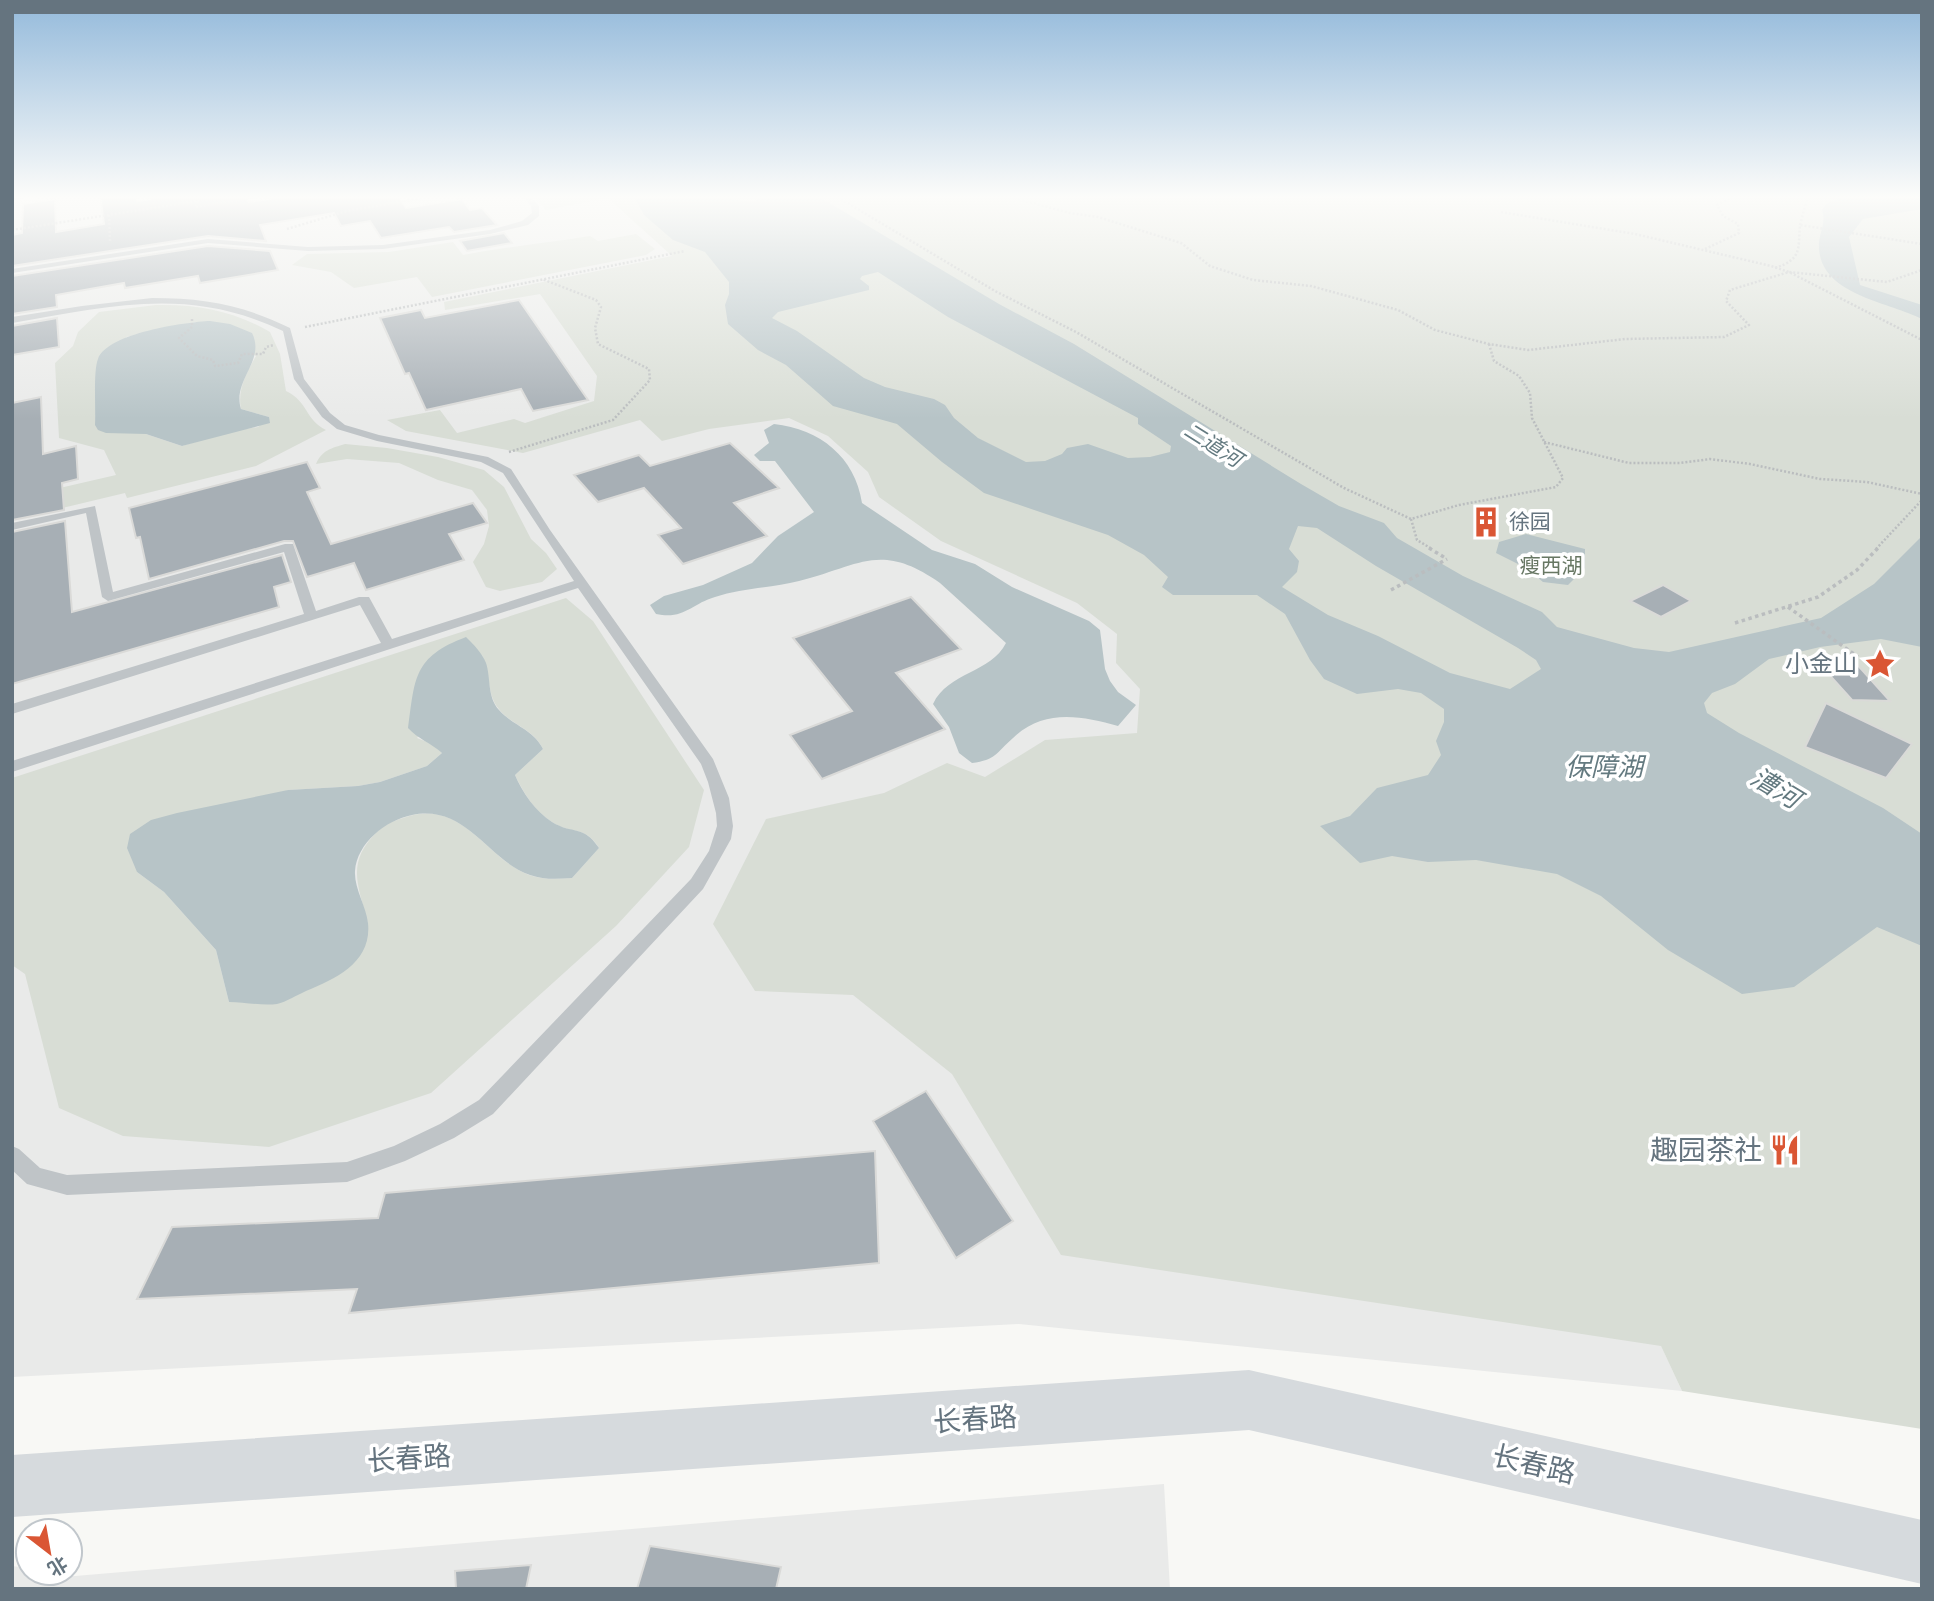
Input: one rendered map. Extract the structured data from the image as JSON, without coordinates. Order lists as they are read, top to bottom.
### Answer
{
  "streets": {
    "street": ["长春路"]
  },
  "water": ["二道河", "保障湖", "漕河"],
  "parks": ["瘦西湖"],
  "places": {
    "building": ["徐园"],
    "place": ["小金山"],
    "restaurant": ["趣园茶社"]
  },
  "north": "bottom right"
}
